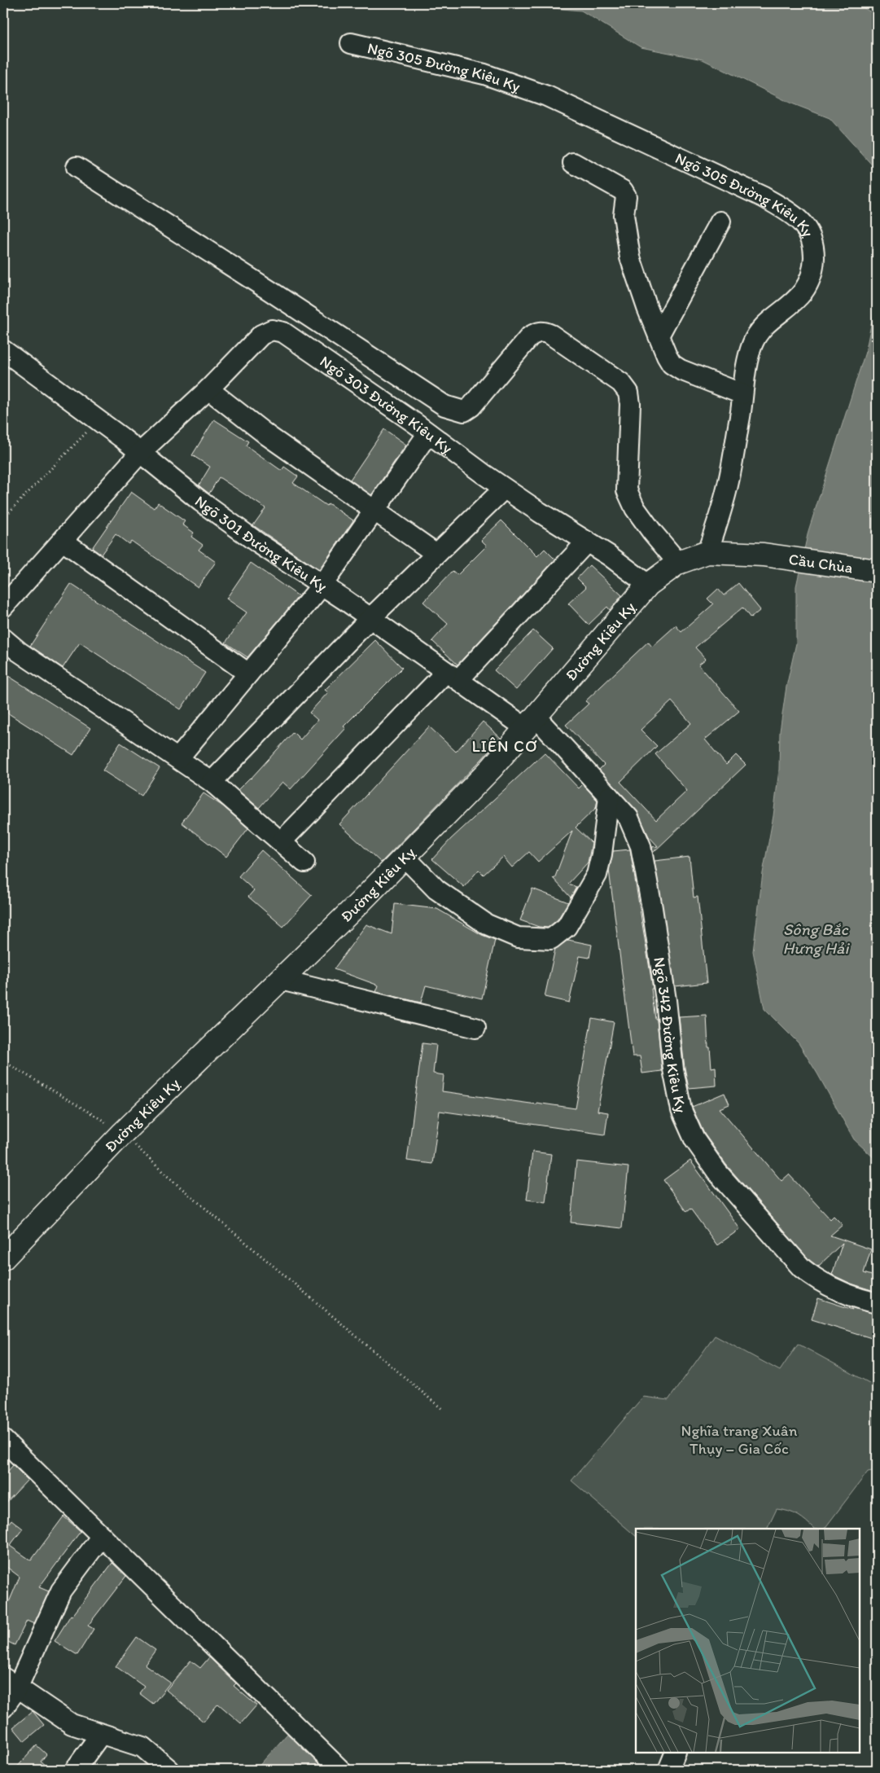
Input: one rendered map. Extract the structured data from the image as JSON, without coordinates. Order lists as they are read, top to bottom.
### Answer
{
  "streets": {
    "main road": ["Cầu Chùa", "Đường Kiêu Kỵ"],
    "street": [
      "Ngõ 305 Đường Kiêu Kỵ",
      "Ngõ 303 Đường Kiêu Kỵ",
      "Ngõ 301 Đường Kiêu Kỵ",
      "Ngõ 342 Đường Kiêu Kỵ"
    ]
  },
  "crossings": [
    ["Ngõ 305 Đường Kiêu Kỵ", "Đường Kiêu Kỵ"],
    ["Ngõ 303 Đường Kiêu Kỵ", "Ngõ 301 Đường Kiêu Kỵ"],
    ["Ngõ 303 Đường Kiêu Kỵ", "Đường Kiêu Kỵ"],
    ["Ngõ 301 Đường Kiêu Kỵ", "Đường Kiêu Kỵ"],
    ["Ngõ 301 Đường Kiêu Kỵ", "Ngõ 342 Đường Kiêu Kỵ"],
    ["Cầu Chùa", "Đường Kiêu Kỵ"],
    ["Đường Kiêu Kỵ", "Ngõ 342 Đường Kiêu Kỵ"]
  ],
  "districts": ["LIÊN CƠ"],
  "water": ["Sông Bắc Hưng Hải"],
  "parks": ["Nghĩa trang Xuân Thụy – Gia Cốc"]
}
